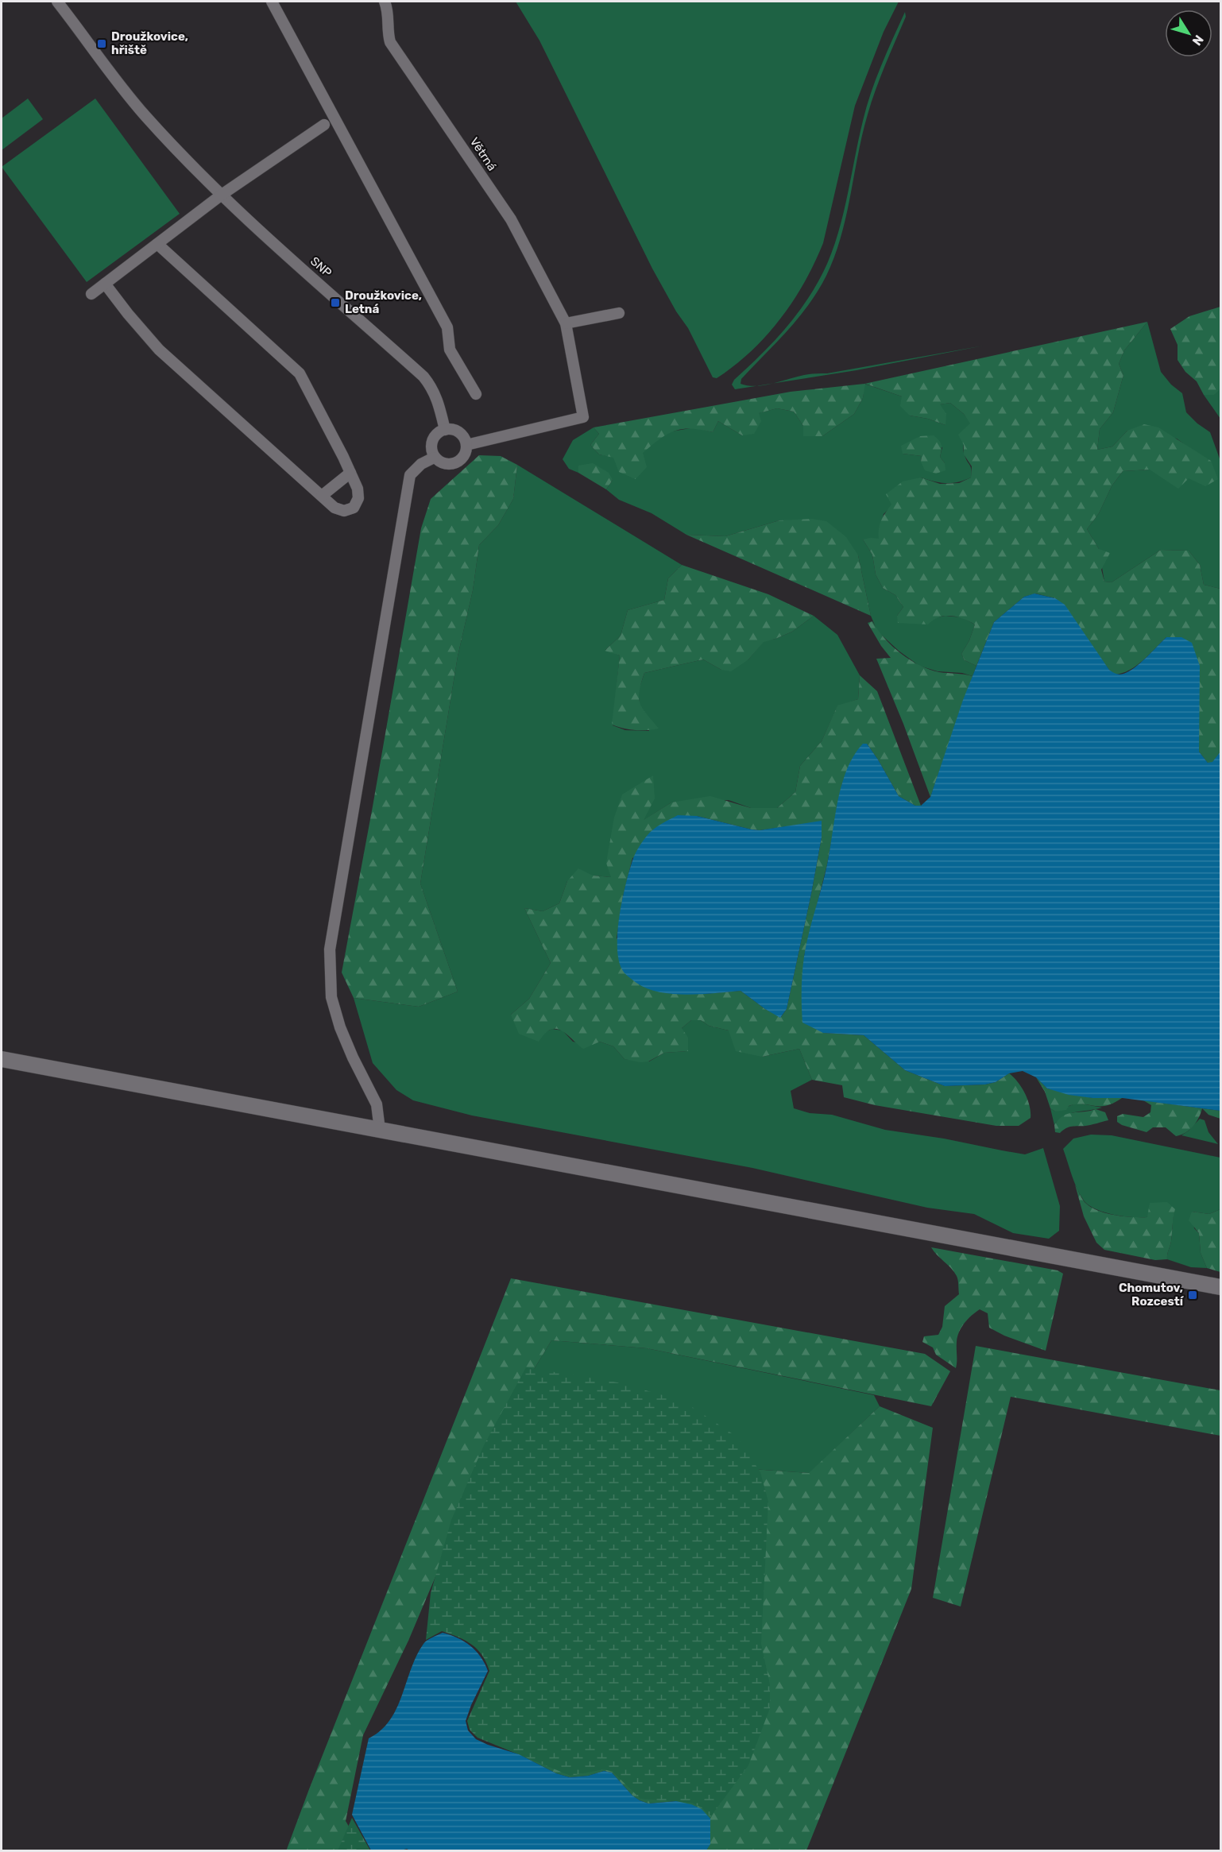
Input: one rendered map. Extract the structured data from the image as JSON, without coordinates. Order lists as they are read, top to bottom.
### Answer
{
  "streets": {
    "street": ["Větrná", "SNP"]
  },
  "crossings": [
    ["Větrná", "SNP"]
  ],
  "places": {
    "transit": ["Droužkovice, hřiště", "Droužkovice, Letná", "Chomutov, Rozcestí"]
  },
  "north": "bottom right"
}
